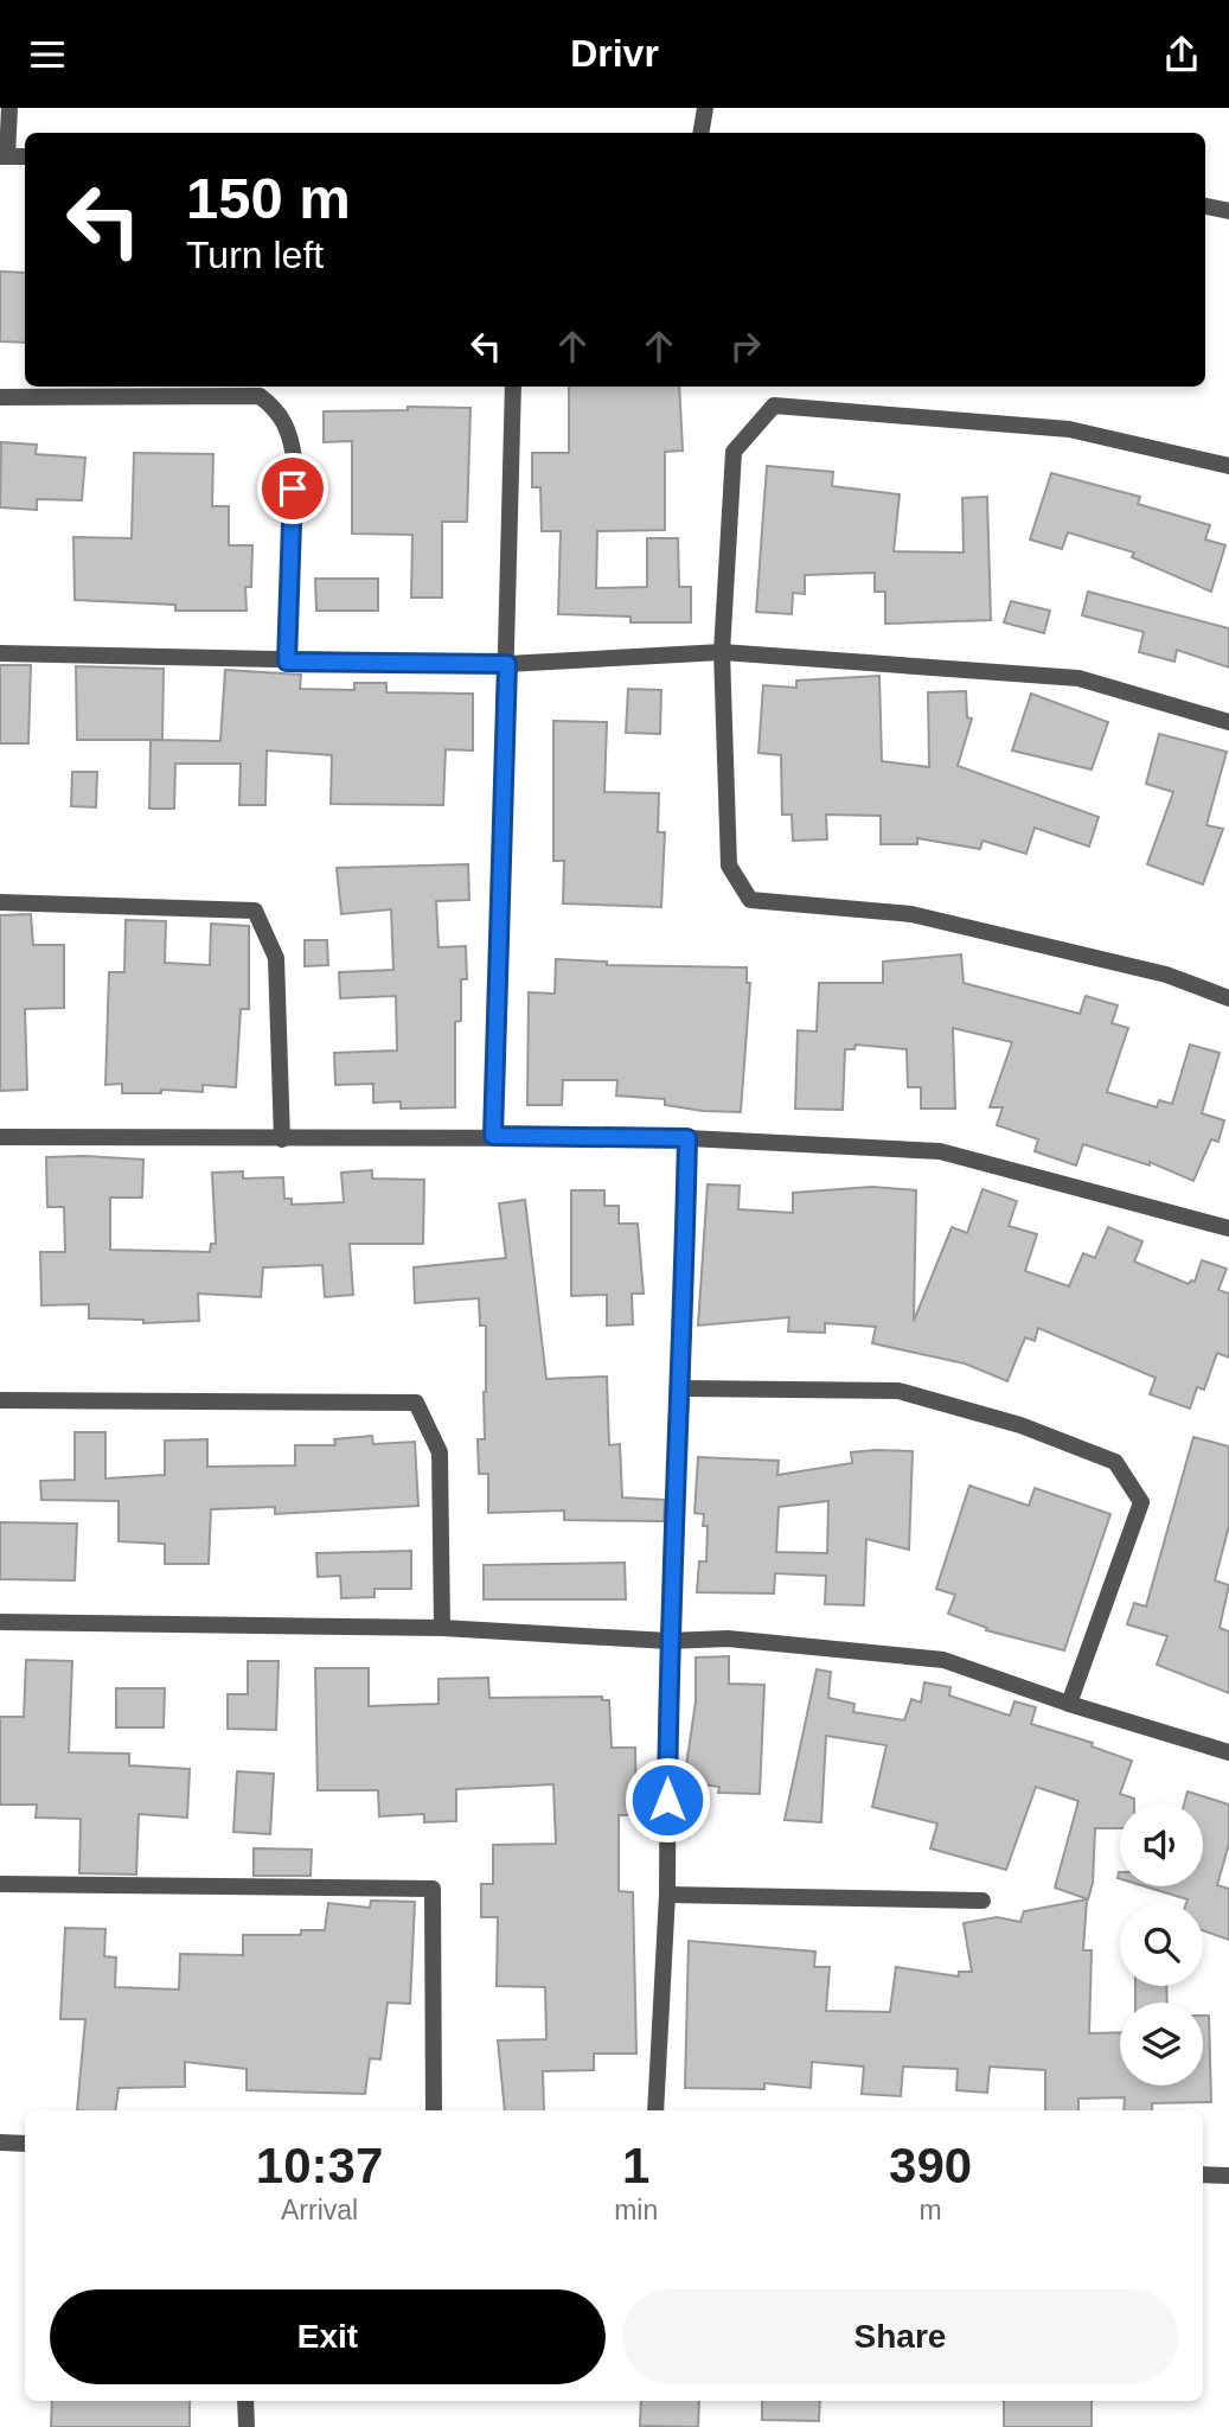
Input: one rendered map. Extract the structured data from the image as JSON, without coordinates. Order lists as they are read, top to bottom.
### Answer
{
  "page": {
    "header": "Drivr",
    "turn": ["150 m", "Turn left"],
    "eta": [
      "10:37",
      "Arrival",
      "1",
      "min",
      "390",
      "m"
    ],
    "buttons": ["Exit", "Share"]
  }
}
